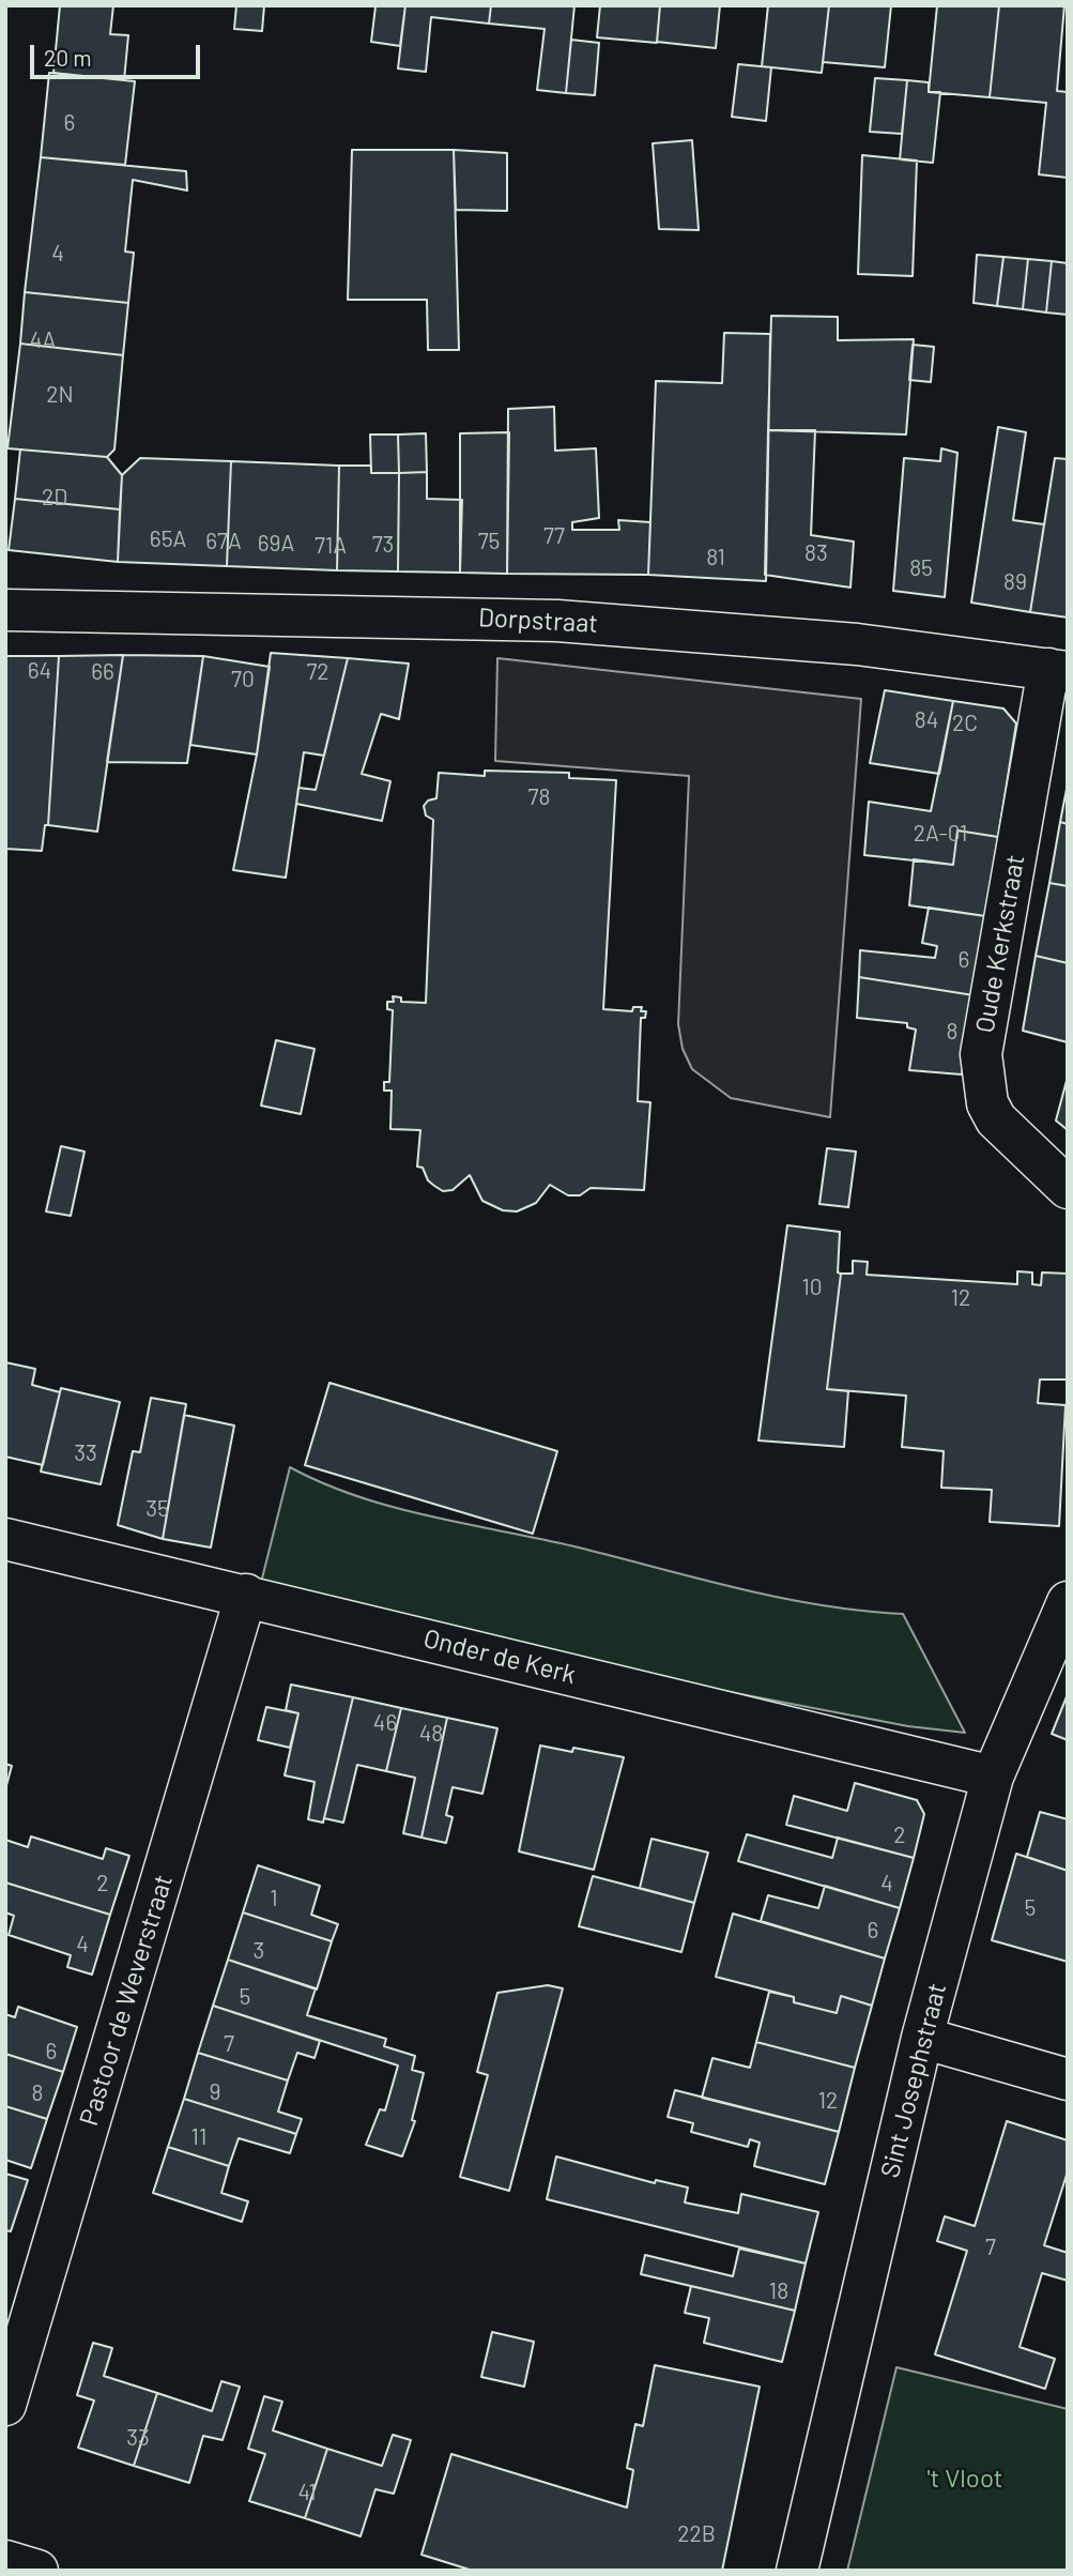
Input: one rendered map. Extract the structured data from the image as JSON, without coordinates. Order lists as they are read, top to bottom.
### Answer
{
  "streets": {
    "street": [
      "Dorpstraat",
      "Oude Kerkstraat",
      "Onder de Kerk",
      "Pastoor de Weverstraat",
      "Sint Josephstraat"
    ]
  },
  "crossings": [
    ["Dorpstraat", "Oude Kerkstraat"],
    ["Onder de Kerk", "Pastoor de Weverstraat"],
    ["Onder de Kerk", "Sint Josephstraat"]
  ],
  "parks": ["'t Vloot"],
  "house_numbers": [
    "6",
    "4",
    "4A",
    "2N",
    "2D",
    "77",
    "65A",
    "67A",
    "75",
    "69A",
    "73",
    "71A",
    "83",
    "81",
    "85",
    "89",
    "64",
    "66",
    "72",
    "70",
    "84",
    "2C",
    "78",
    "2A-01",
    "6",
    "8",
    "10",
    "12",
    "33",
    "35",
    "46",
    "48",
    "2",
    "2",
    "4",
    "1",
    "5",
    "6",
    "4",
    "3",
    "5",
    "7",
    "6",
    "9",
    "8",
    "12",
    "11",
    "7",
    "18",
    "33",
    "41",
    "22B"
  ],
  "scale_bar": "20 m"
}
